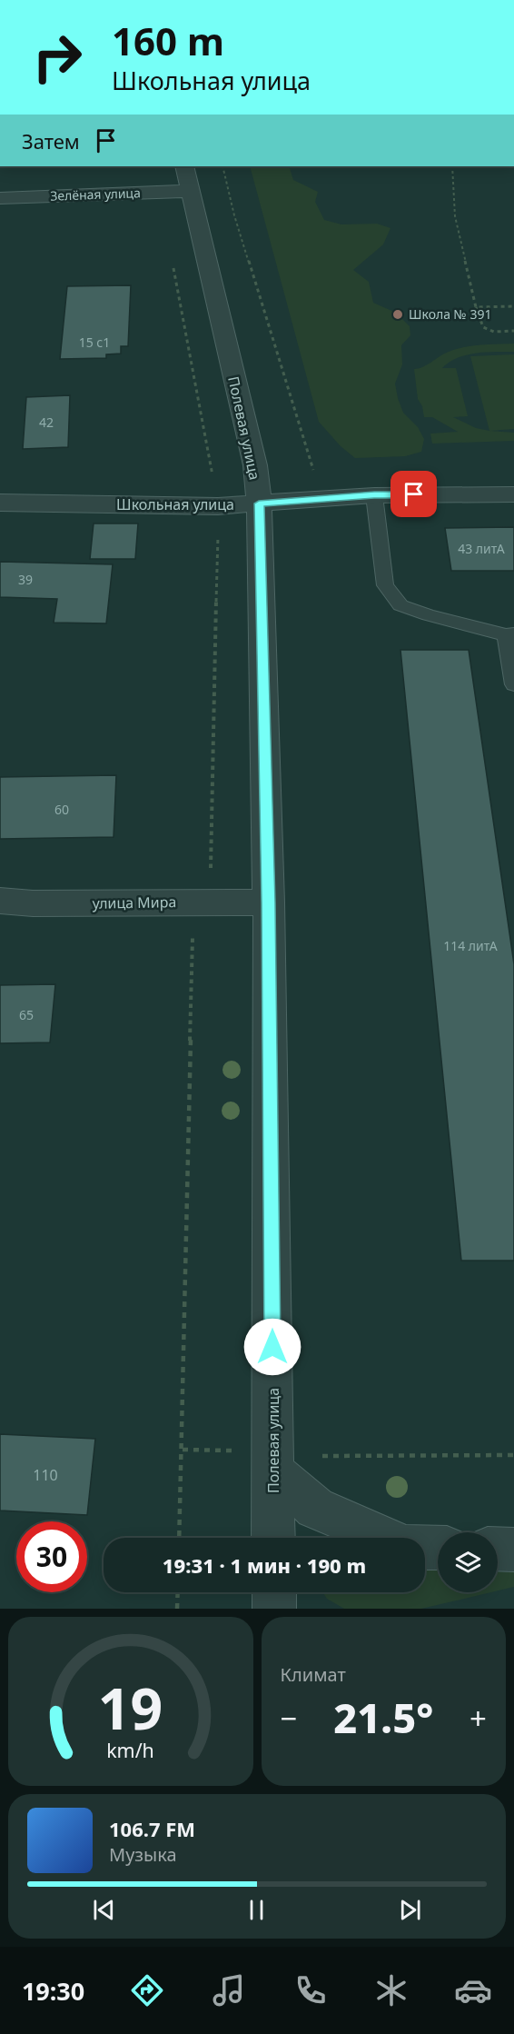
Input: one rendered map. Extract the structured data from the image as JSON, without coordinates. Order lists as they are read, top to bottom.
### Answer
{
  "streets": {
    "street": [
      "Зелёная улица",
      "Полевая улица",
      "Школьная улица",
      "улица Мира"
    ]
  },
  "crossings": [
    ["Зелёная улица", "Полевая улица"],
    ["Полевая улица", "Школьная улица"],
    ["Полевая улица", "улица Мира"]
  ],
  "places": ["Школа № 391"],
  "house_numbers": [
    "15 с1",
    "42",
    "43 литА",
    "39",
    "60",
    "114 литА",
    "65",
    "110"
  ],
  "page": {
    "turn": ["160 m", "Школьная улица"],
    "then": "Затем",
    "limit": "30",
    "trip": "19:31 · 1 мин · 190 m",
    "tile": "Климат",
    "heat": ["−", "21.5°", "+"],
    "song": ["106.7 FM", "Музыка"],
    "tabs": "19:30",
    "gauge": ["19", "km/h"]
  }
}
